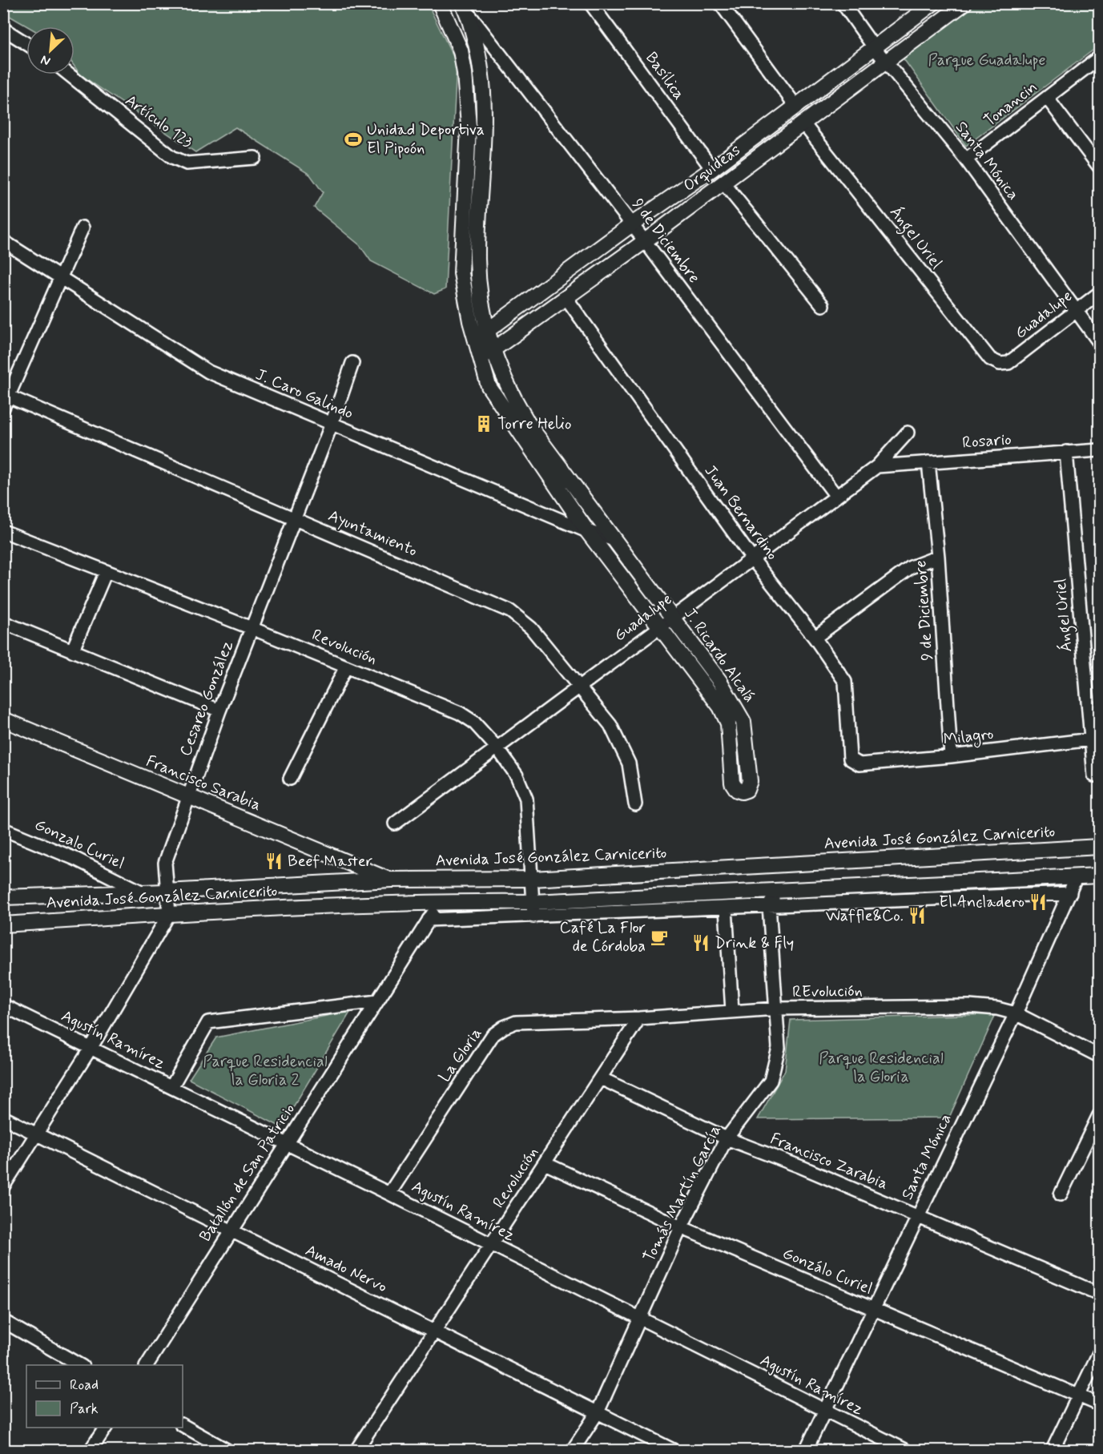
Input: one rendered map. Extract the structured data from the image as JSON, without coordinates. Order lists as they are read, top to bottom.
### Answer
{
  "streets": {
    "street": [
      "Basílica",
      "Tonancin",
      "Artículo 123",
      "Santa Mónica",
      "Orquídeas",
      "Ángel Uriel",
      "9 de Diciembre",
      "Guadalupe",
      "J. Caro Galindo",
      "Rosario",
      "Juan Bernardino",
      "Ayuntamiento",
      "Revolución",
      "J. Ricardo Alcalá",
      "Cesareo González",
      "Milagro",
      "Francisco Sarabia",
      "Avenida José González Carnicerito",
      "Gonzalo Curiel",
      "REvolución",
      "Agustín Ramírez",
      "La Gloria",
      "Francisco Zarabia",
      "Batallón de San Patricio",
      "Tomás Martín García",
      "Amado Nervo",
      "Gonzálo Curiel"
    ]
  },
  "crossings": [
    ["Basílica", "Orquídeas"],
    ["Tonancin", "Santa Mónica"],
    ["Santa Mónica", "Orquídeas"],
    ["Santa Mónica", "Guadalupe"],
    ["Santa Mónica", "Avenida José González Carnicerito"],
    ["Santa Mónica", "REvolución"],
    ["Santa Mónica", "Agustín Ramírez"],
    ["Santa Mónica", "Francisco Zarabia"],
    ["Santa Mónica", "Gonzálo Curiel"],
    ["Orquídeas", "Ángel Uriel"],
    ["Orquídeas", "9 de Diciembre"],
    ["Orquídeas", "Juan Bernardino"],
    ["Orquídeas", "J. Ricardo Alcalá"],
    ["Ángel Uriel", "Guadalupe"],
    ["Ángel Uriel", "Rosario"],
    ["Ángel Uriel", "Milagro"],
    ["9 de Diciembre", "Guadalupe"],
    ["9 de Diciembre", "Rosario"],
    ["9 de Diciembre", "J. Ricardo Alcalá"],
    ["9 de Diciembre", "Milagro"],
    ["Guadalupe", "Rosario"],
    ["Guadalupe", "Juan Bernardino"],
    ["Guadalupe", "Ayuntamiento"],
    ["Guadalupe", "Revolución"],
    ["Guadalupe", "J. Ricardo Alcalá"],
    ["J. Caro Galindo", "J. Ricardo Alcalá"],
    ["J. Caro Galindo", "Cesareo González"],
    ["Juan Bernardino", "Milagro"],
    ["Ayuntamiento", "Cesareo González"],
    ["Revolución", "Cesareo González"],
    ["Revolución", "Avenida José González Carnicerito"],
    ["Revolución", "REvolución"],
    ["Revolución", "Agustín Ramírez"],
    ["Revolución", "La Gloria"],
    ["Revolución", "Francisco Zarabia"],
    ["Revolución", "Amado Nervo"],
    ["Revolución", "Gonzálo Curiel"],
    ["Cesareo González", "Francisco Sarabia"],
    ["Cesareo González", "Avenida José González Carnicerito"],
    ["Francisco Sarabia", "Avenida José González Carnicerito"],
    ["Avenida José González Carnicerito", "Gonzalo Curiel"],
    ["Avenida José González Carnicerito", "Batallón de San Patricio"],
    ["REvolución", "La Gloria"],
    ["REvolución", "Tomás Martín García"],
    ["Agustín Ramírez", "La Gloria"],
    ["Agustín Ramírez", "Batallón de San Patricio"],
    ["Agustín Ramírez", "Tomás Martín García"],
    ["Francisco Zarabia", "Tomás Martín García"],
    ["Batallón de San Patricio", "Amado Nervo"],
    ["Tomás Martín García", "Amado Nervo"],
    ["Tomás Martín García", "Gonzálo Curiel"]
  ],
  "parks": ["Parque Guadalupe", "Parque Residencial la Gloria", "Parque Residencial la Gloria 2"],
  "places": {
    "sports": ["Unidad Deportiva El Pipoón"],
    "building": ["Torre Helio"],
    "restaurant": [
      "Beef Master",
      "El Ancladero",
      "Waffle&Co.",
      "Drink & Fly"
    ],
    "cafe": ["Café La Flor de Córdoba"]
  },
  "legend": ["Road", "Park"],
  "north": "bottom left"
}
